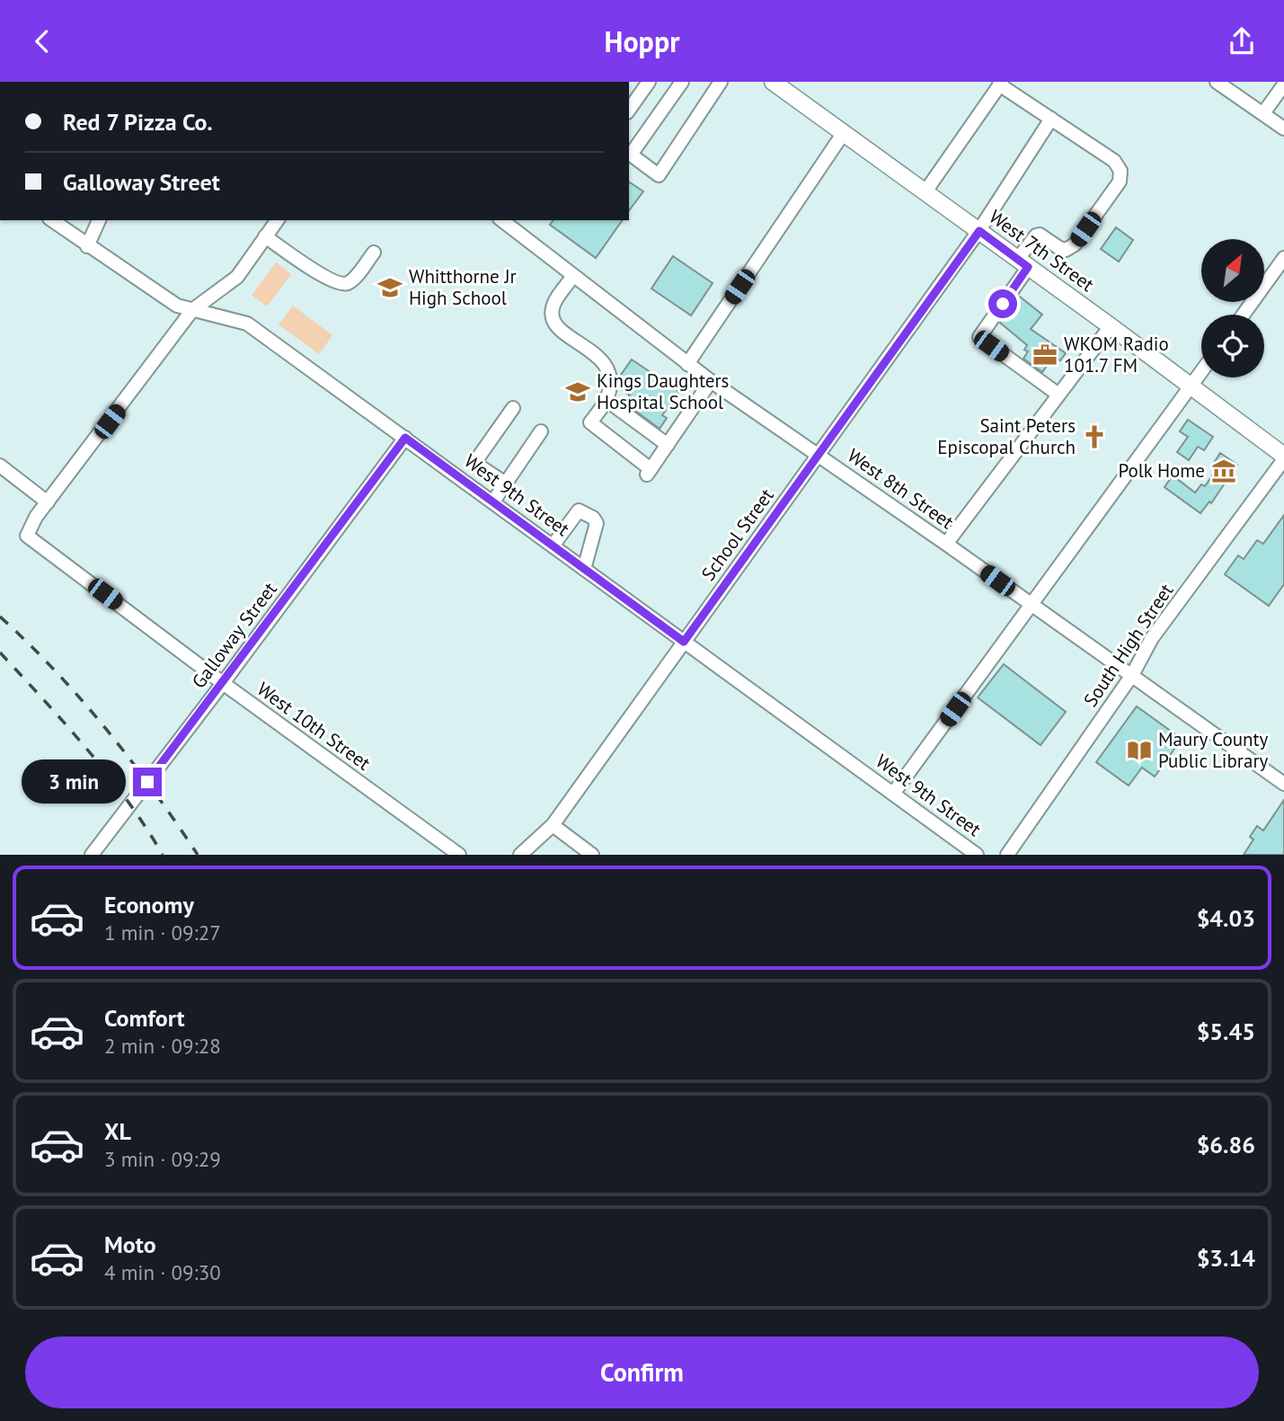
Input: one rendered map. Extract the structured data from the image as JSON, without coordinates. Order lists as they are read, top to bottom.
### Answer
{
  "streets": {
    "main road": ["West 7th Street"],
    "street": [
      "West 8th Street",
      "West 9th Street",
      "School Street",
      "Galloway Street",
      "South High Street",
      "West 10th Street"
    ]
  },
  "crossings": [
    ["West 7th Street", "School Street"],
    ["West 7th Street", "South High Street"],
    ["West 8th Street", "School Street"],
    ["West 8th Street", "South High Street"],
    ["West 9th Street", "School Street"],
    ["West 9th Street", "Galloway Street"],
    ["Galloway Street", "West 10th Street"]
  ],
  "places": {
    "school or university": ["Whitthorne Jr High School", "Kings Daughters Hospital School"],
    "office": ["WKOM Radio 101.7 FM"],
    "church": ["Saint Peters Episcopal Church"],
    "museum": ["Polk Home"],
    "library": ["Maury County Public Library"]
  },
  "north": "top right",
  "page": {
    "header": "Hoppr",
    "banner": ["Red 7 Pizza Co.", "Galloway Street"],
    "bubble": "3 min",
    "list": [
      {
        "name": "Economy",
        "note": "1 min · 09:27",
        "value": "$4.03"
      },
      {
        "name": "Comfort",
        "note": "2 min · 09:28",
        "value": "$5.45"
      },
      {
        "name": "XL",
        "note": "3 min · 09:29",
        "value": "$6.86"
      },
      {
        "name": "Moto",
        "note": "4 min · 09:30",
        "value": "$3.14"
      }
    ],
    "buttons": "Confirm"
  }
}
